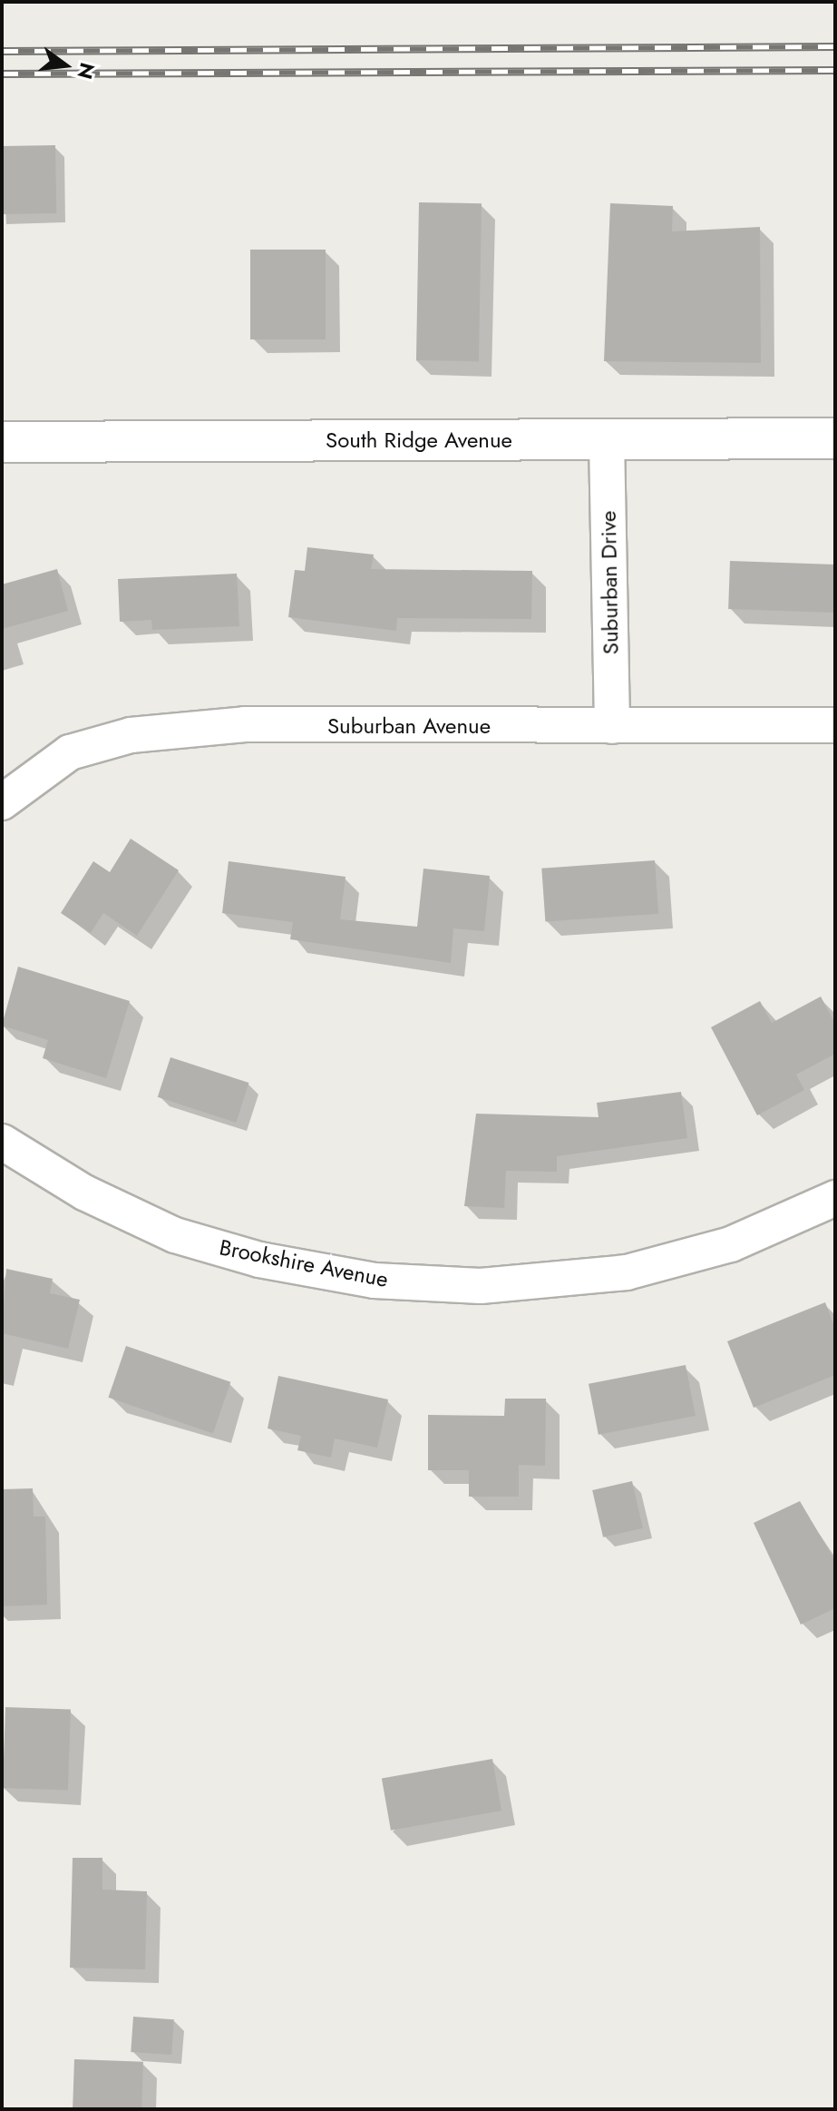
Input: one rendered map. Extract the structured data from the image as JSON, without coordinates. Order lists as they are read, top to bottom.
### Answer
{
  "streets": {
    "street": [
      "South Ridge Avenue",
      "Suburban Drive",
      "Suburban Avenue",
      "Brookshire Avenue"
    ]
  },
  "crossings": [
    ["South Ridge Avenue", "Suburban Drive"],
    ["Suburban Drive", "Suburban Avenue"]
  ],
  "north": "right"
}
